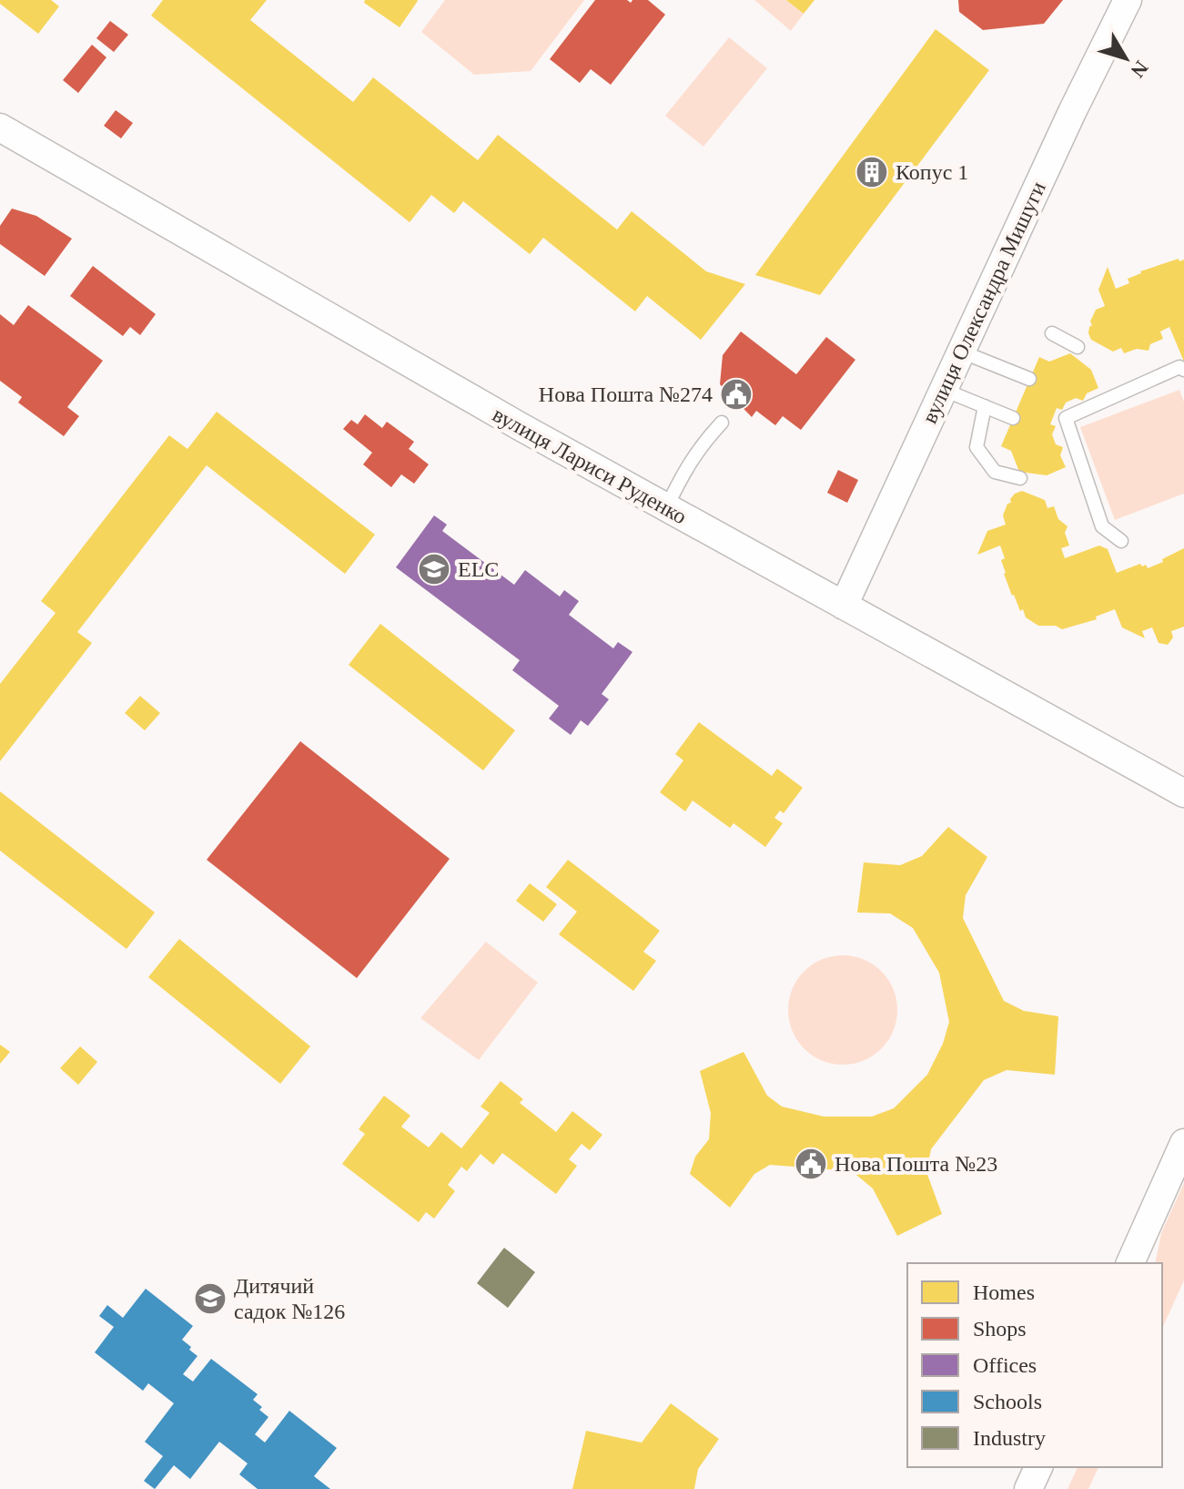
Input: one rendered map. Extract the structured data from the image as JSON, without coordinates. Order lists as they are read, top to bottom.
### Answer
{
  "streets": {
    "street": ["вулиця Олександра Мишуги", "вулиця Лариси Руденко"]
  },
  "crossings": [
    ["вулиця Олександра Мишуги", "вулиця Лариси Руденко"]
  ],
  "places": {
    "building": ["Копус 1"],
    "public building": ["Нова Пошта №274", "Нова Пошта №23"],
    "school or university": ["ELC", "Дитячий садок №126"]
  },
  "legend": [
    "Homes",
    "Shops",
    "Offices",
    "Schools",
    "Industry"
  ],
  "north": "bottom right"
}
